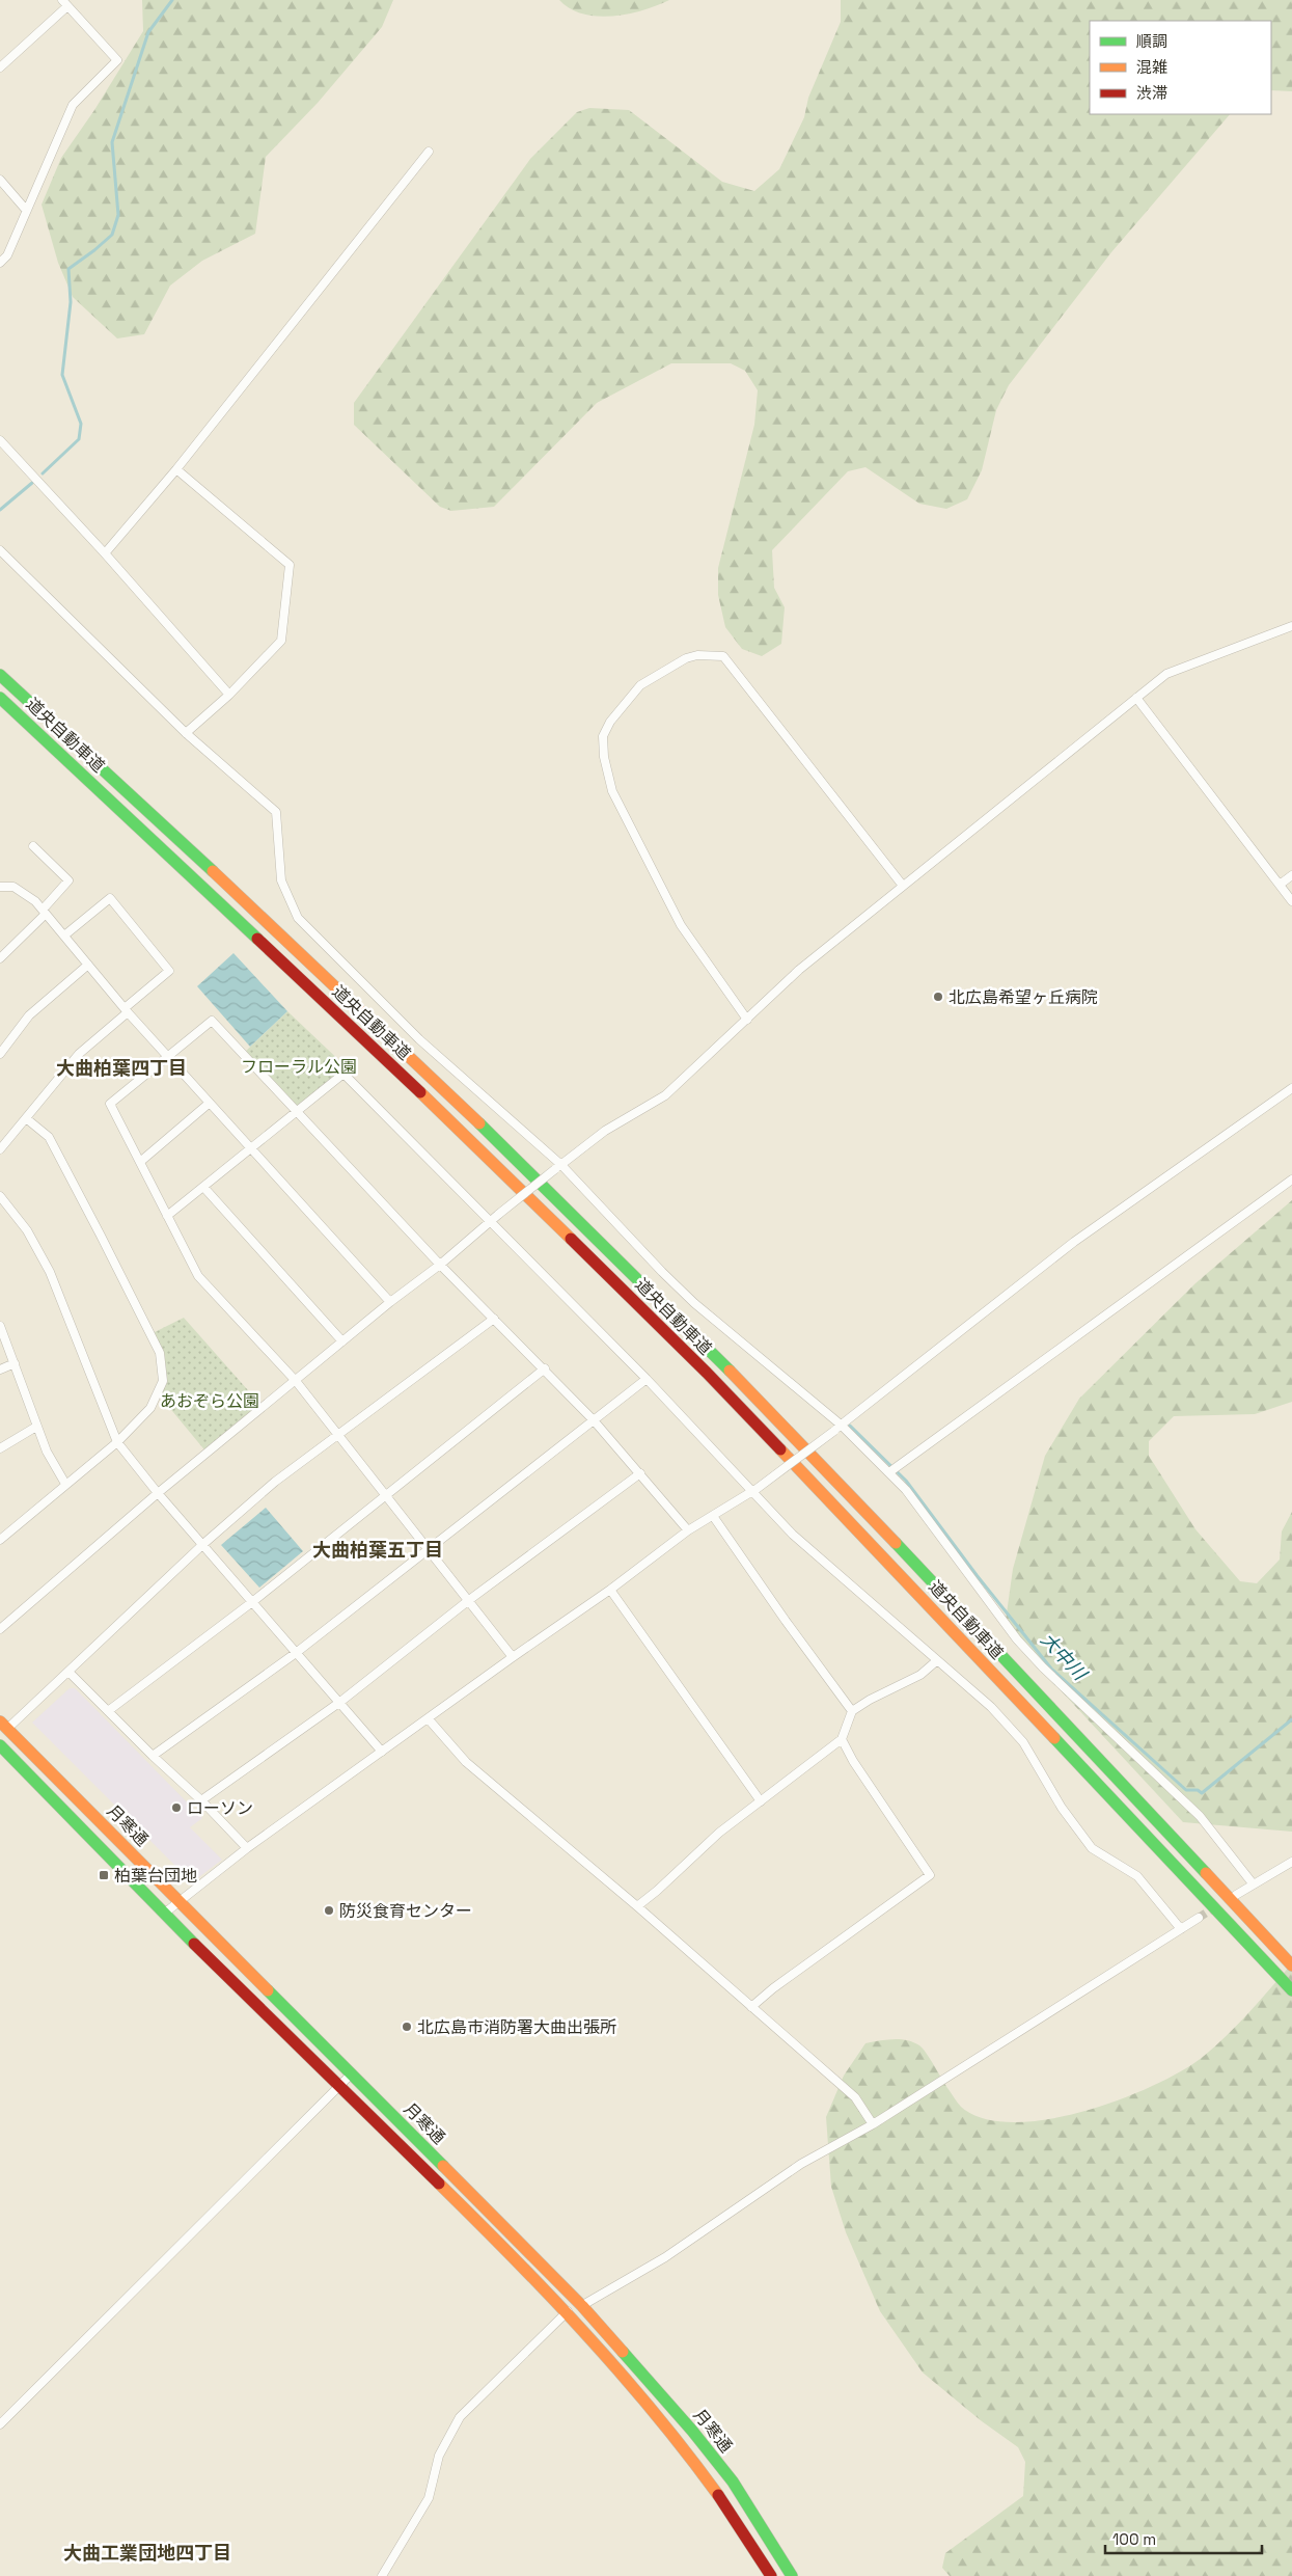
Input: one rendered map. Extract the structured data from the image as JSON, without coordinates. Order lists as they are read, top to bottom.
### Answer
{
  "streets": {
    "highway": ["道央自動車道", "月寒通"]
  },
  "districts": ["大曲柏葉四丁目", "大曲柏葉五丁目", "大曲工業団地四丁目"],
  "water": ["大中川"],
  "parks": ["フローラル公園", "あおぞら公園"],
  "places": {
    "other": [
      "北広島希望ヶ丘病院",
      "ローソン",
      "防災食育センター",
      "北広島市消防署大曲出張所"
    ],
    "transit": ["柏葉台団地"]
  },
  "legend": ["順調", "混雑", "渋滞"],
  "scale_bar": "100 m"
}
